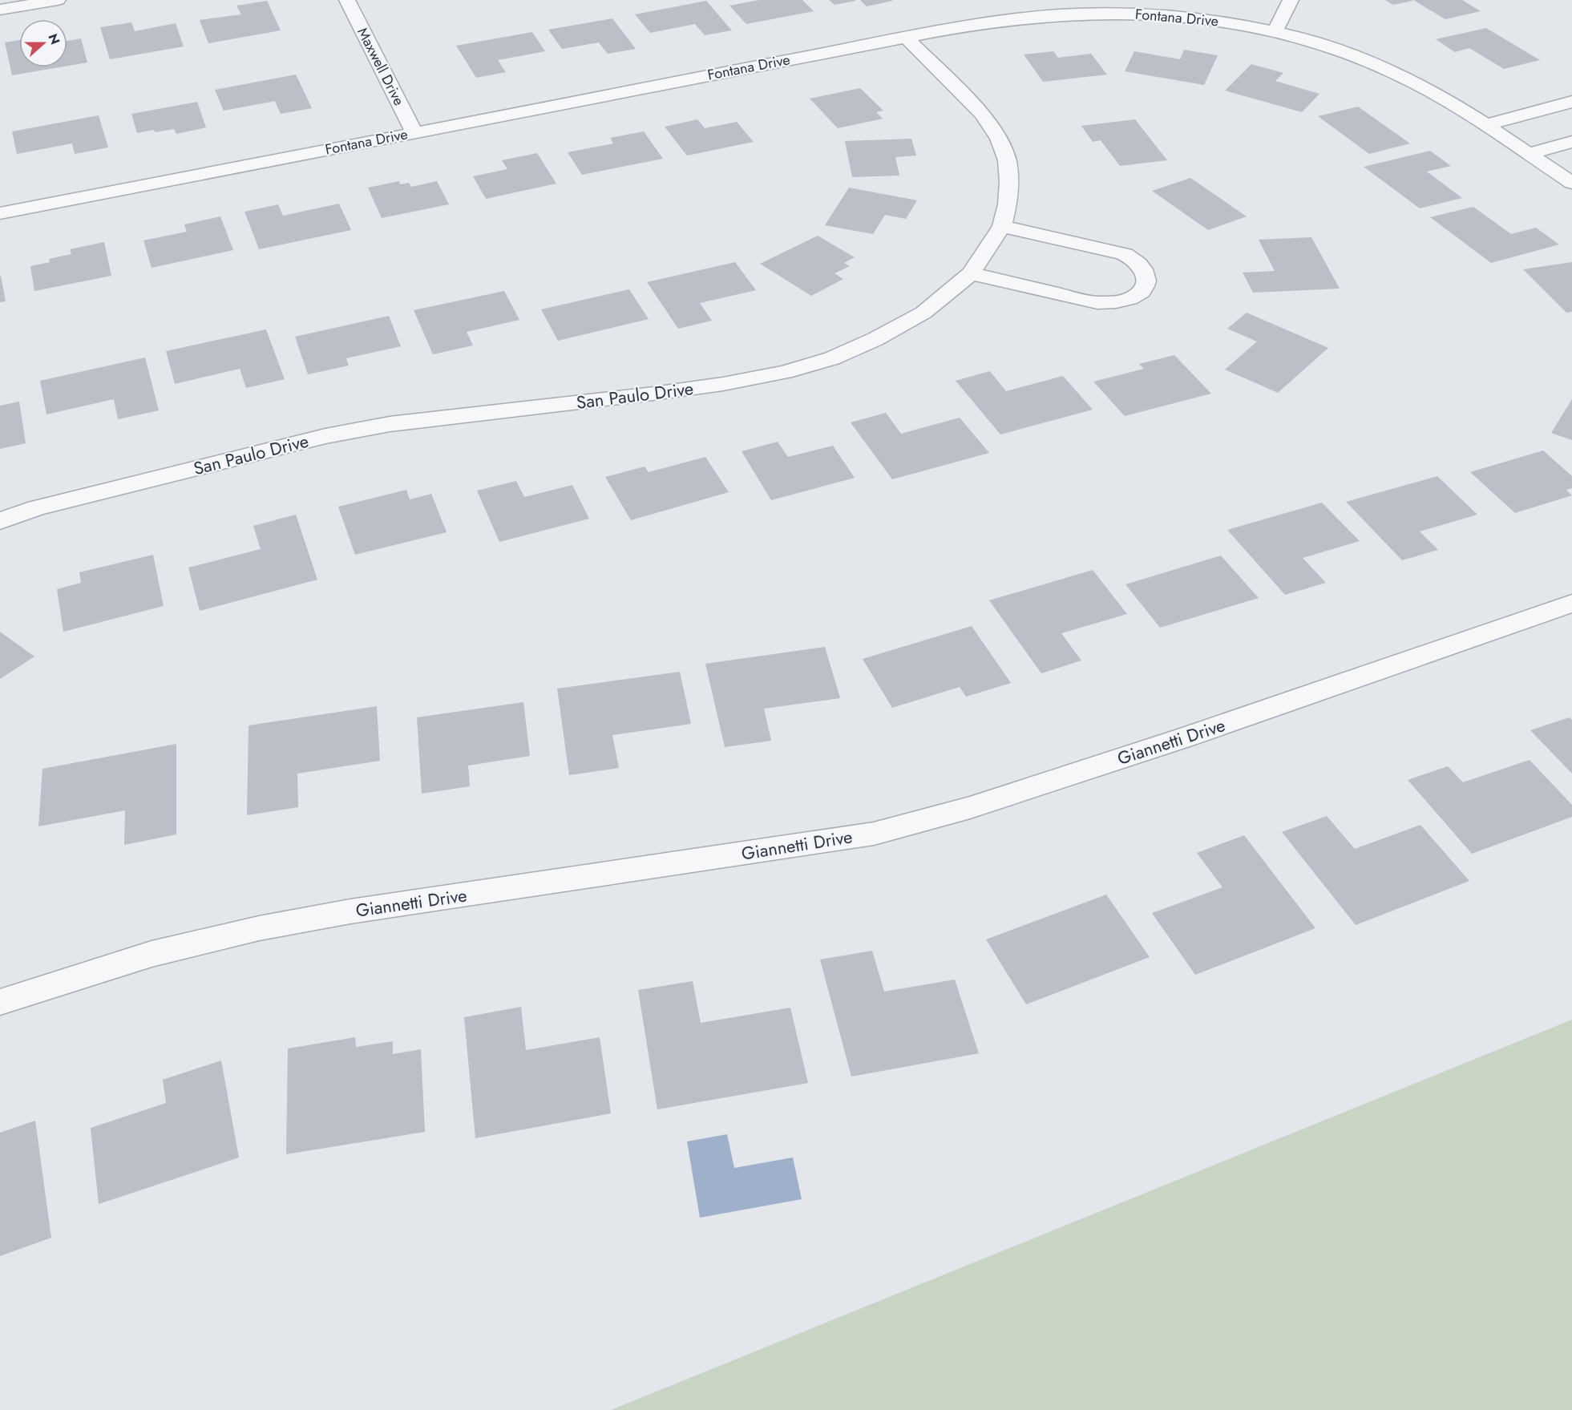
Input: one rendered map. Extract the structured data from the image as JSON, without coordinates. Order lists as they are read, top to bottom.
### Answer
{
  "streets": {
    "street": [
      "Fontana Drive",
      "Maxwell Drive",
      "San Paulo Drive",
      "Giannetti Drive"
    ]
  },
  "crossings": [
    ["Fontana Drive", "Maxwell Drive"],
    ["Fontana Drive", "San Paulo Drive"]
  ],
  "north": "right"
}
